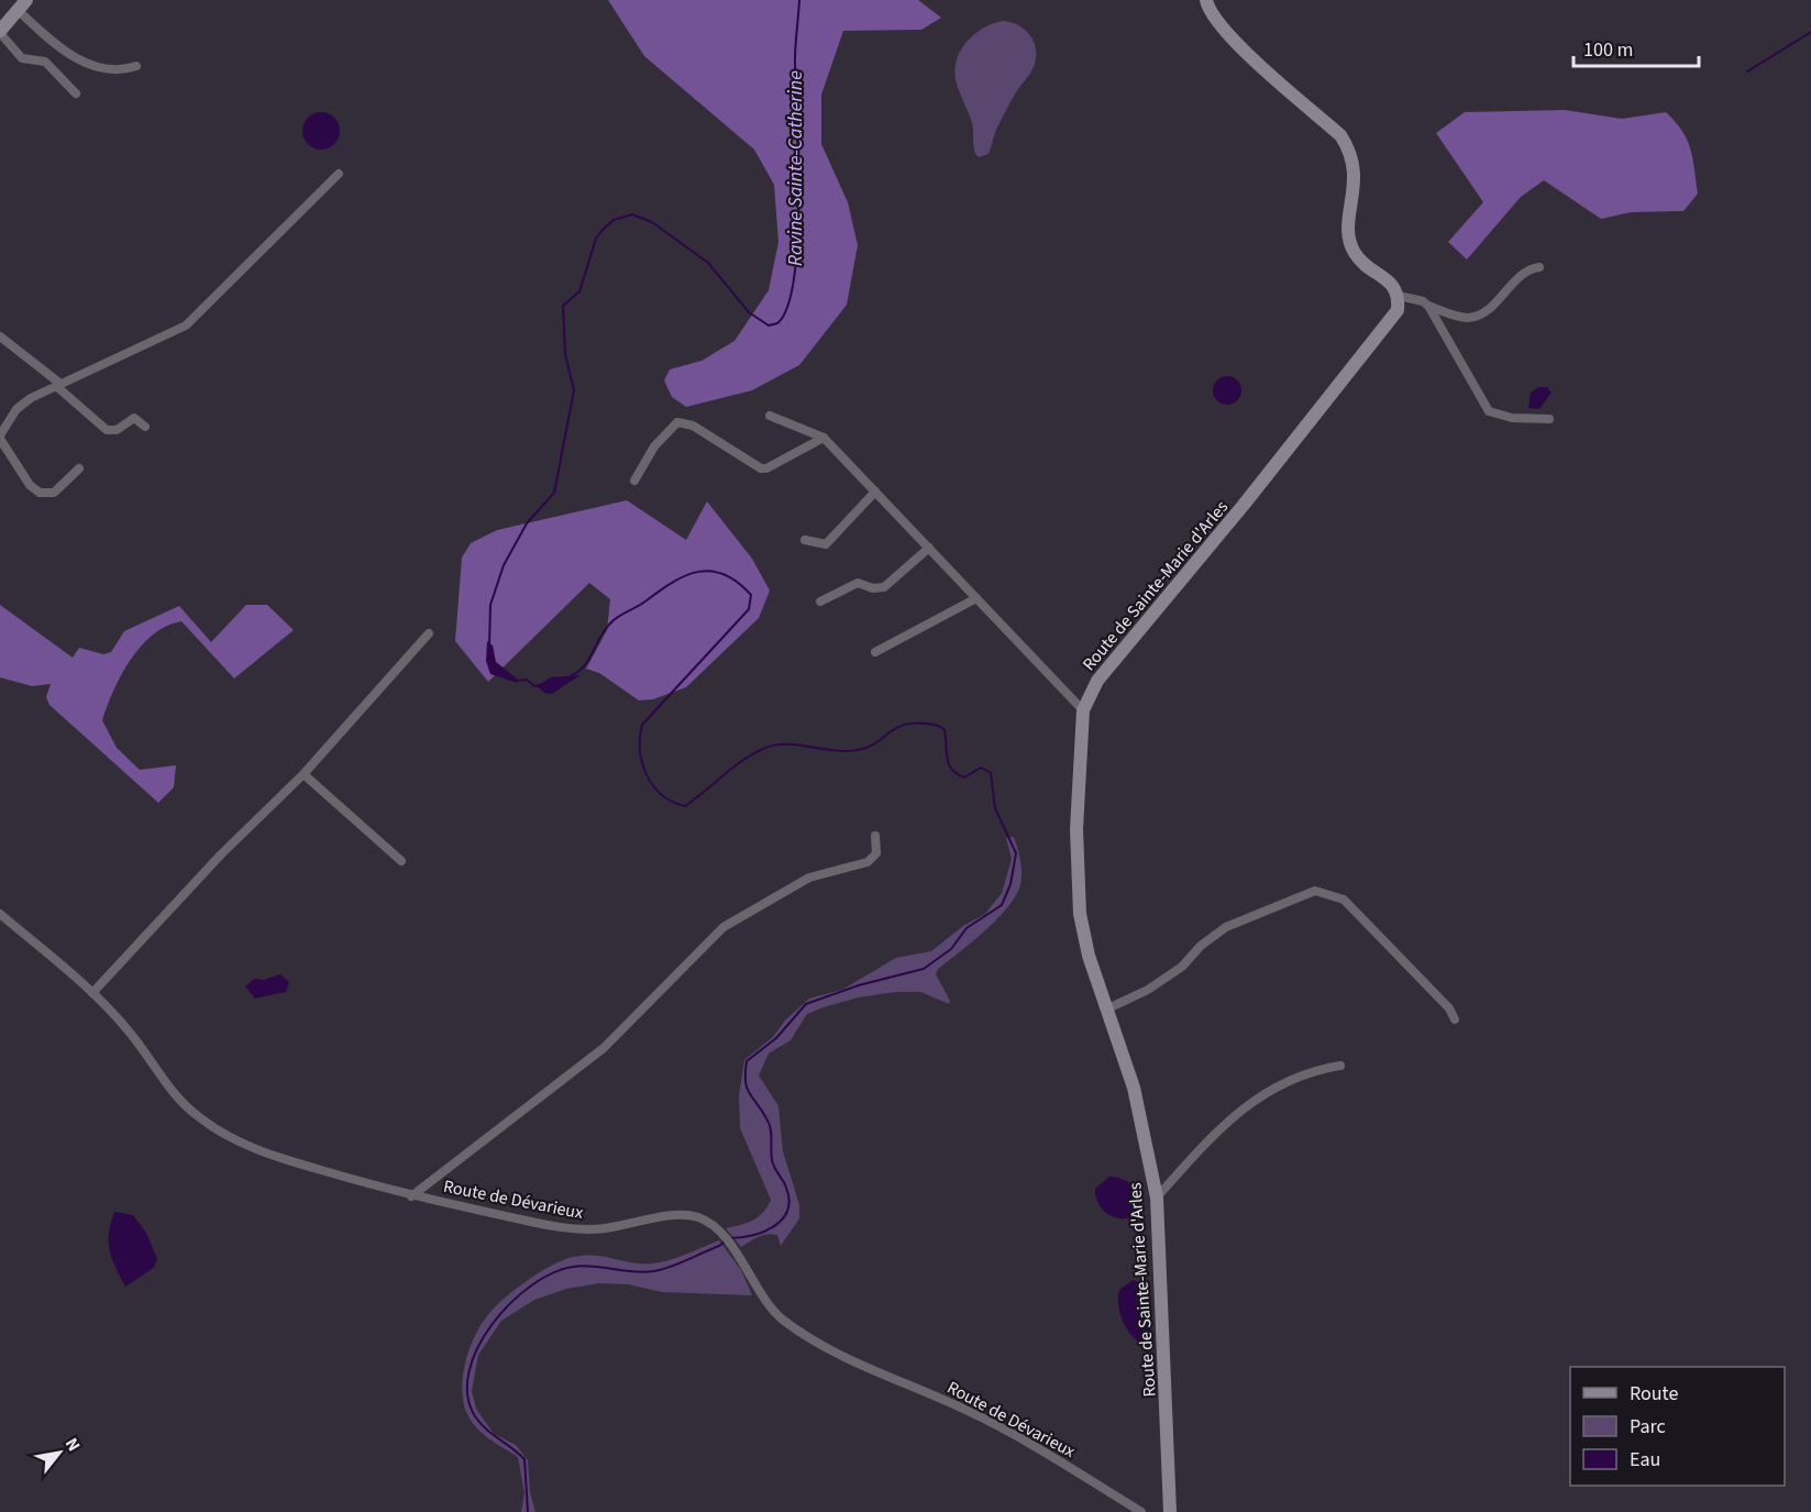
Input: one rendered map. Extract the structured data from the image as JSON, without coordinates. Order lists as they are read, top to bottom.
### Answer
{
  "streets": {
    "main road": ["Route de Sainte-Marie d'Arles"],
    "street": ["Route de Dévarieux"]
  },
  "water": ["Ravine Sainte-Catherine"],
  "legend": ["Route", "Parc", "Eau"],
  "scale_bar": "100 m",
  "north": "top right"
}
